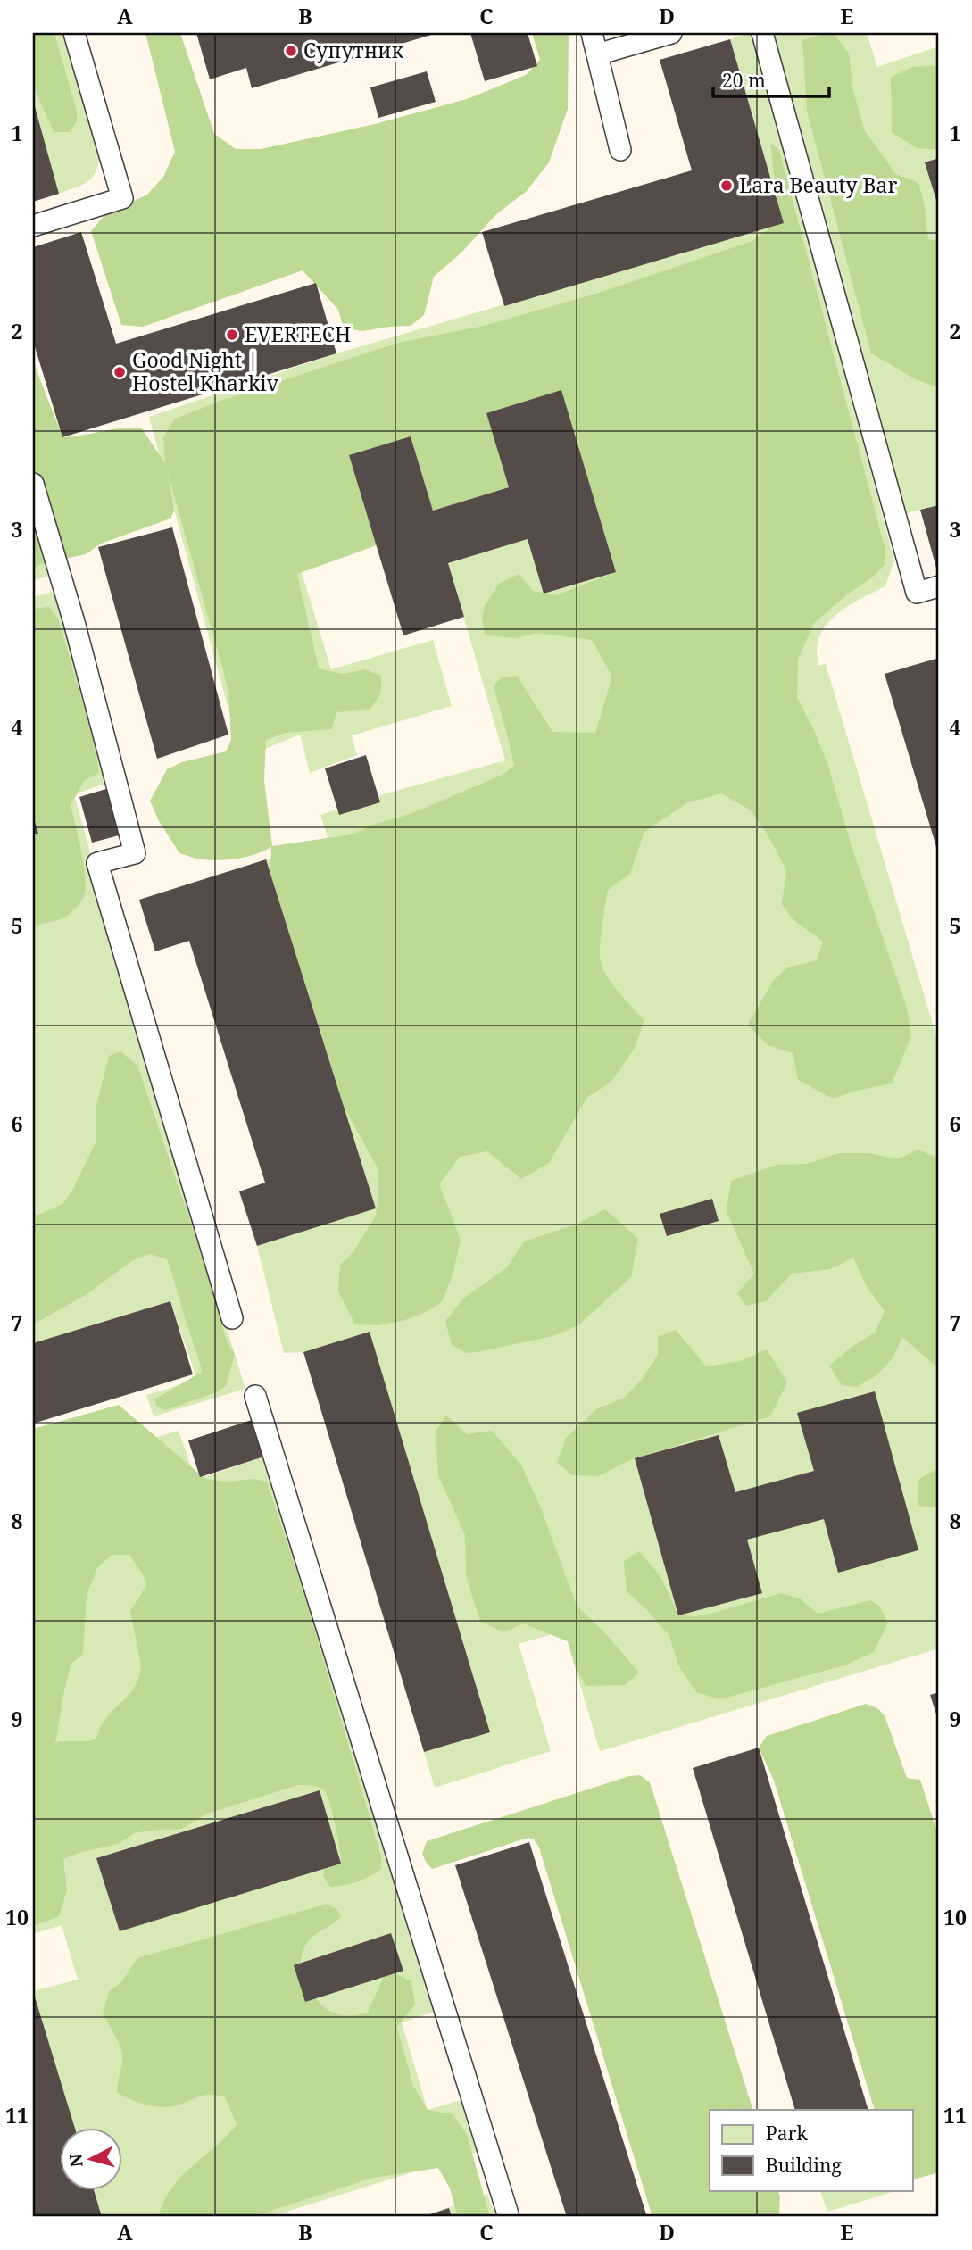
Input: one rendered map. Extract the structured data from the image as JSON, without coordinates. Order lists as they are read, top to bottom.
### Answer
{
  "places": [
    "Супутник",
    "Lara Beauty Bar",
    "EVERTECH",
    "Good Night | Hostel Kharkiv"
  ],
  "legend": ["Park", "Building"],
  "scale_bar": "20 m",
  "north": "left",
  "grid": {
    "columns": [
      "A",
      "B",
      "C",
      "D",
      "E"
    ],
    "rows": [
      "1",
      "2",
      "3",
      "4",
      "5",
      "6",
      "7",
      "8",
      "9",
      "10",
      "11"
    ]
  }
}
